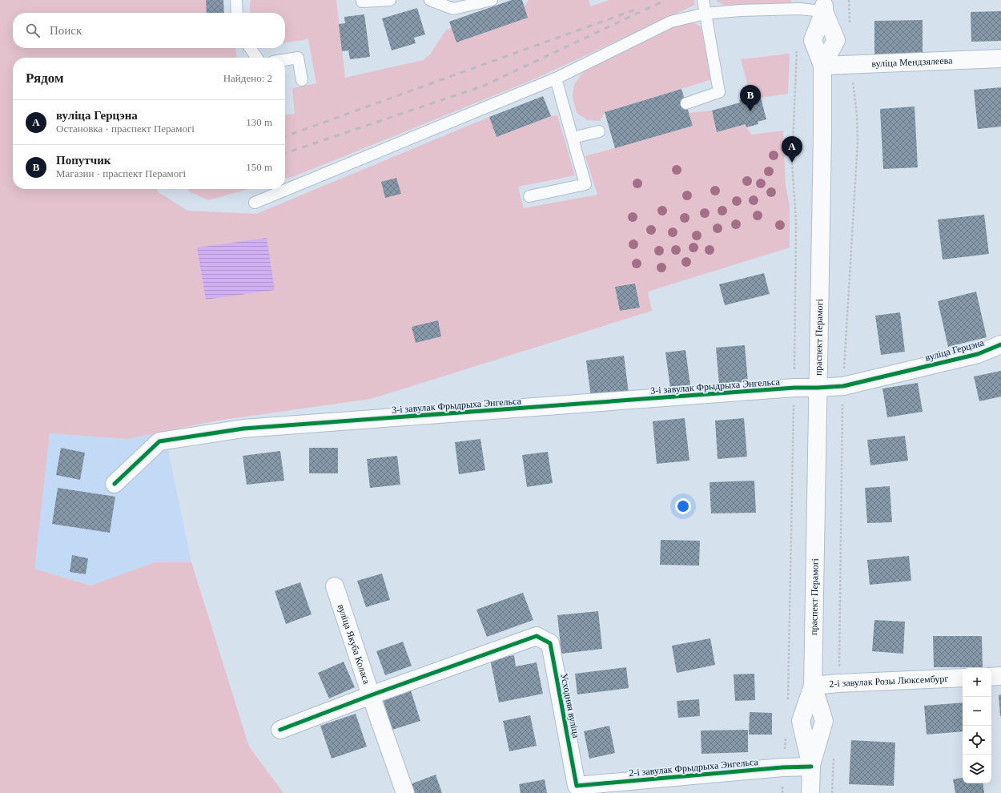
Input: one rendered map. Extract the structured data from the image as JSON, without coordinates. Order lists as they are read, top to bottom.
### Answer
{
  "streets": {
    "street": [
      "вуліца Мендзялеева",
      "праспект Перамогі",
      "вуліца Герцэна",
      "3-і завулак Фрыдрыха Энгельса",
      "вуліца Якуба Коласа",
      "2-і завулак Розы Люксембург",
      "Усходняя вуліца",
      "2-і завулак Фрыдрыха Энгельса"
    ]
  },
  "crossings": [
    ["вуліца Мендзялеева", "праспект Перамогі"],
    ["праспект Перамогі", "вуліца Герцэна"],
    ["праспект Перамогі", "3-і завулак Фрыдрыха Энгельса"],
    ["праспект Перамогі", "2-і завулак Розы Люксембург"],
    ["праспект Перамогі", "2-і завулак Фрыдрыха Энгельса"],
    ["вуліца Герцэна", "3-і завулак Фрыдрыха Энгельса"],
    ["вуліца Якуба Коласа", "Усходняя вуліца"],
    ["Усходняя вуліца", "2-і завулак Фрыдрыха Энгельса"]
  ],
  "page": {
    "search": "Поиск",
    "heading": ["Рядом", "Найдено: 2"],
    "pins": ["B", "A"],
    "list": [
      {
        "mark": "A",
        "name": "вуліца Герцэна",
        "note": "Остановка · праспект Перамогі",
        "value": "130 m"
      },
      {
        "mark": "B",
        "name": "Попутчик",
        "note": "Магазин · праспект Перамогі",
        "value": "150 m"
      }
    ],
    "map_buttons": ["+", "−"]
  }
}
